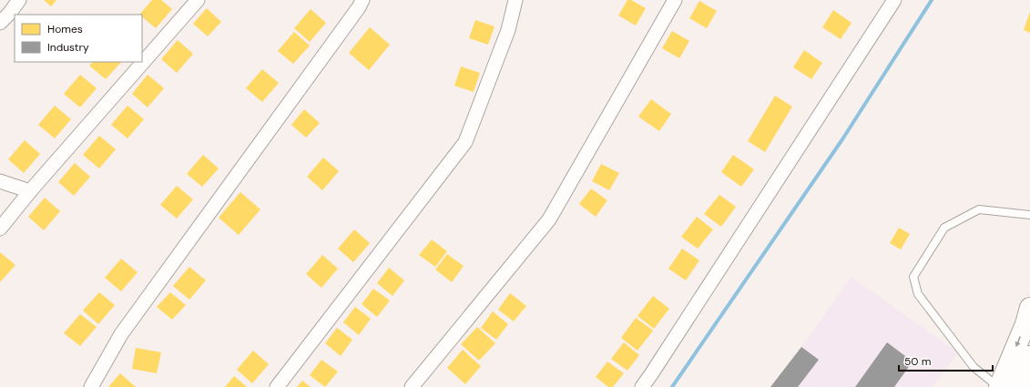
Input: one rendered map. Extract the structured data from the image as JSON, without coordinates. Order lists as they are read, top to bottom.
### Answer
{
  "legend": ["Homes", "Industry"],
  "scale_bar": "50 m"
}
